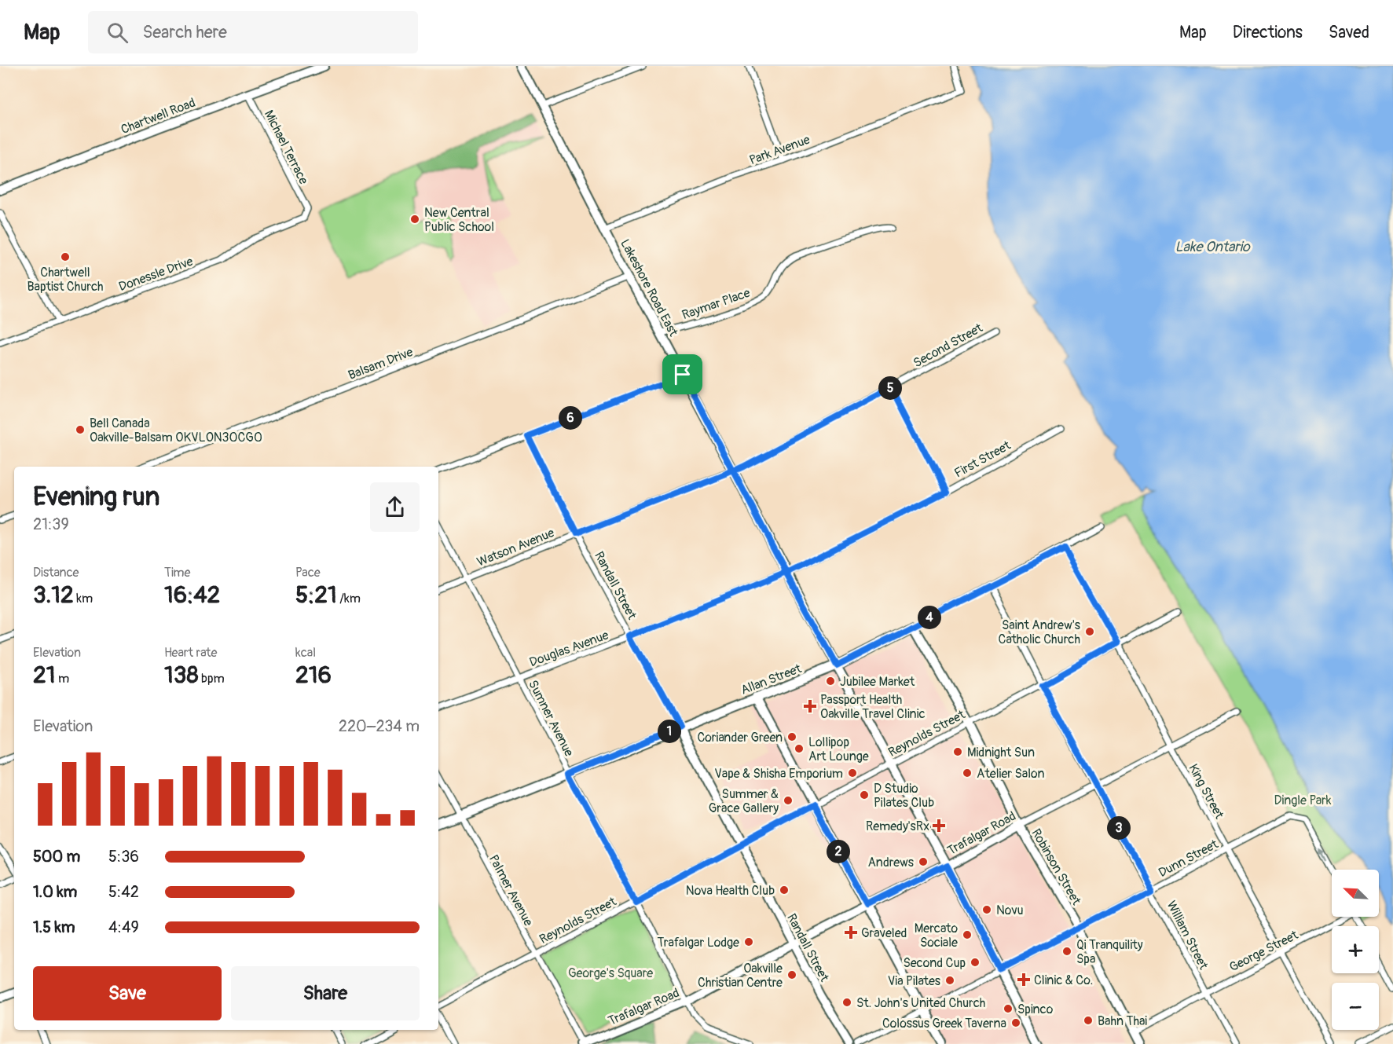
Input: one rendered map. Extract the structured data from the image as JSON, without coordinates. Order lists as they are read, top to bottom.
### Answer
{
  "streets": {
    "street": [
      "Chartwell Road",
      "Michael Terrace",
      "Park Avenue",
      "Donessle Drive",
      "Lakeshore Road East",
      "Raymar Place",
      "Second Street",
      "Balsam Drive",
      "First Street",
      "Watson Avenue",
      "Randall Street",
      "Douglas Avenue",
      "Allan Street",
      "Sumner Avenue",
      "Reynolds Street",
      "King Street",
      "Trafalgar Road",
      "Dunn Street",
      "Robinson Street",
      "Palmer Avenue",
      "William Street",
      "George Street"
    ]
  },
  "crossings": [
    ["Chartwell Road", "Michael Terrace"],
    ["Michael Terrace", "Donessle Drive"],
    ["Park Avenue", "Lakeshore Road East"],
    ["Lakeshore Road East", "Raymar Place"],
    ["Lakeshore Road East", "Second Street"],
    ["Lakeshore Road East", "Balsam Drive"],
    ["Lakeshore Road East", "First Street"],
    ["Lakeshore Road East", "Watson Avenue"],
    ["Lakeshore Road East", "Douglas Avenue"],
    ["Lakeshore Road East", "Allan Street"],
    ["Lakeshore Road East", "Reynolds Street"],
    ["Lakeshore Road East", "Trafalgar Road"],
    ["Lakeshore Road East", "Dunn Street"],
    ["Second Street", "Watson Avenue"],
    ["First Street", "Douglas Avenue"],
    ["Watson Avenue", "Randall Street"],
    ["Watson Avenue", "Sumner Avenue"],
    ["Randall Street", "Douglas Avenue"],
    ["Randall Street", "Allan Street"],
    ["Randall Street", "Reynolds Street"],
    ["Randall Street", "Trafalgar Road"],
    ["Douglas Avenue", "Sumner Avenue"],
    ["Allan Street", "Sumner Avenue"],
    ["Allan Street", "King Street"],
    ["Allan Street", "Robinson Street"],
    ["Allan Street", "Palmer Avenue"],
    ["Allan Street", "William Street"],
    ["Sumner Avenue", "Reynolds Street"],
    ["Sumner Avenue", "Trafalgar Road"],
    ["Reynolds Street", "King Street"],
    ["Reynolds Street", "Robinson Street"],
    ["Reynolds Street", "Palmer Avenue"],
    ["Reynolds Street", "William Street"],
    ["King Street", "Trafalgar Road"],
    ["King Street", "Dunn Street"],
    ["King Street", "George Street"],
    ["Trafalgar Road", "Robinson Street"],
    ["Trafalgar Road", "Palmer Avenue"],
    ["Trafalgar Road", "William Street"],
    ["Dunn Street", "Robinson Street"],
    ["Dunn Street", "William Street"],
    ["Robinson Street", "George Street"],
    ["William Street", "George Street"]
  ],
  "water": ["Lake Ontario"],
  "parks": ["Dingle Park", "George's Square"],
  "places": {
    "other": [
      "New Central Public School",
      "Chartwell Baptist Church",
      "Bell Canada Oakville-Balsam OKVLON30CG0",
      "Saint Andrew's Catholic Church",
      "Jubilee Market",
      "Coriander Green",
      "Lollipop Art Lounge",
      "Midnight Sun",
      "Vape & Shisha Emporium",
      "Atelier Salon",
      "D Studio Pilates Club",
      "Summer & Grace Gallery",
      "Andrews",
      "Nova Health Club",
      "Novu",
      "Mercato Sociale",
      "Trafalgar Lodge",
      "Qi Tranquility Spa",
      "Second Cup",
      "Oakville Christian Centre",
      "Via Pilates",
      "St. John's United Church",
      "Spinco",
      "Bahn Thai",
      "Colossus Greek Taverna"
    ],
    "health": [
      "Passport Health Oakville Travel Clinic",
      "Remedy'sRx",
      "Graveled",
      "Clinic & Co."
    ]
  },
  "north": "top left",
  "page": {
    "header": "Map",
    "search": "Search here",
    "nav": ["Map", "Directions", "Saved"],
    "pins": [
      "5",
      "6",
      "4",
      "1",
      "3",
      "2"
    ],
    "heading": ["Evening run", "21:39"],
    "stats": [
      ["Distance", "3.12 km"],
      ["Time", "16:42"],
      ["Pace", "5:21 /km"],
      ["Elevation", "21 m"],
      ["Heart rate", "138 bpm"],
      ["kcal", "216"]
    ],
    "chart": ["Elevation", "220–234 m"],
    "list": [
      {
        "name": "500 m",
        "note": "5:36"
      },
      {
        "name": "1.0 km",
        "note": "5:42"
      },
      {
        "name": "1.5 km",
        "note": "4:49"
      }
    ],
    "map_buttons": ["+", "−"],
    "buttons": ["Save", "Share"]
  }
}
